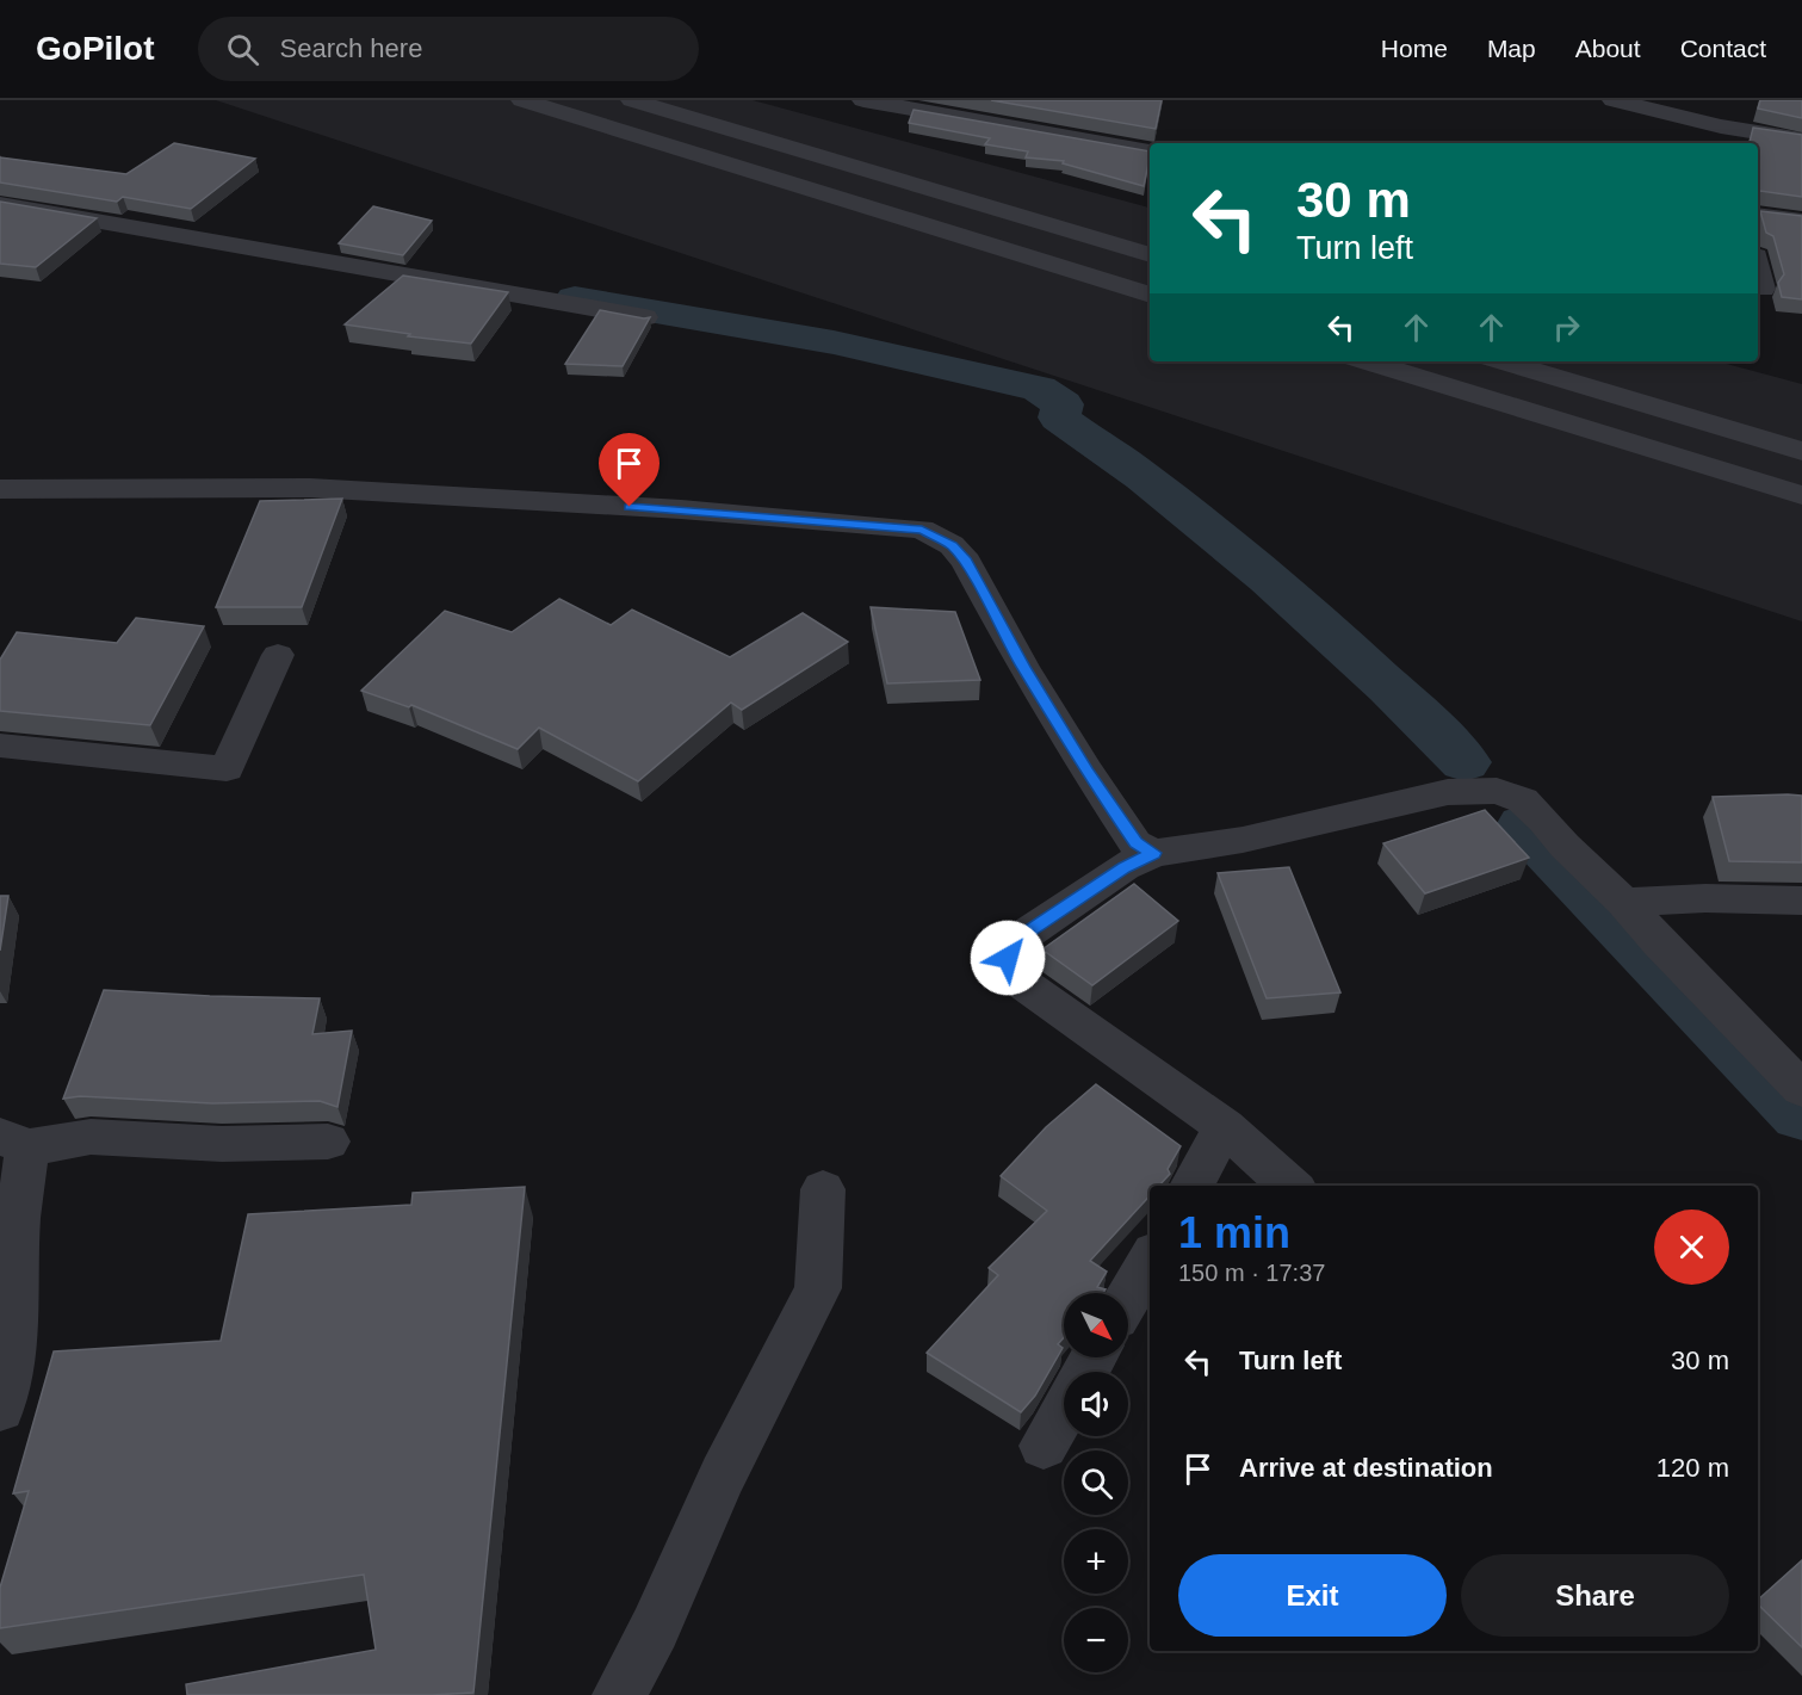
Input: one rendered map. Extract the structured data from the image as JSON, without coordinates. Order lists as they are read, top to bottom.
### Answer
{
  "north": "bottom right",
  "page": {
    "header": "GoPilot",
    "search": "Search here",
    "nav": [
      "Home",
      "Map",
      "About",
      "Contact"
    ],
    "turn": ["30 m", "Turn left"],
    "heading": ["1 min", "150 m · 17:37"],
    "map_buttons": ["+", "−"],
    "list": [
      {
        "name": "Turn left",
        "value": "30 m"
      },
      {
        "name": "Arrive at destination",
        "value": "120 m"
      }
    ],
    "buttons": ["Exit", "Share"]
  }
}
